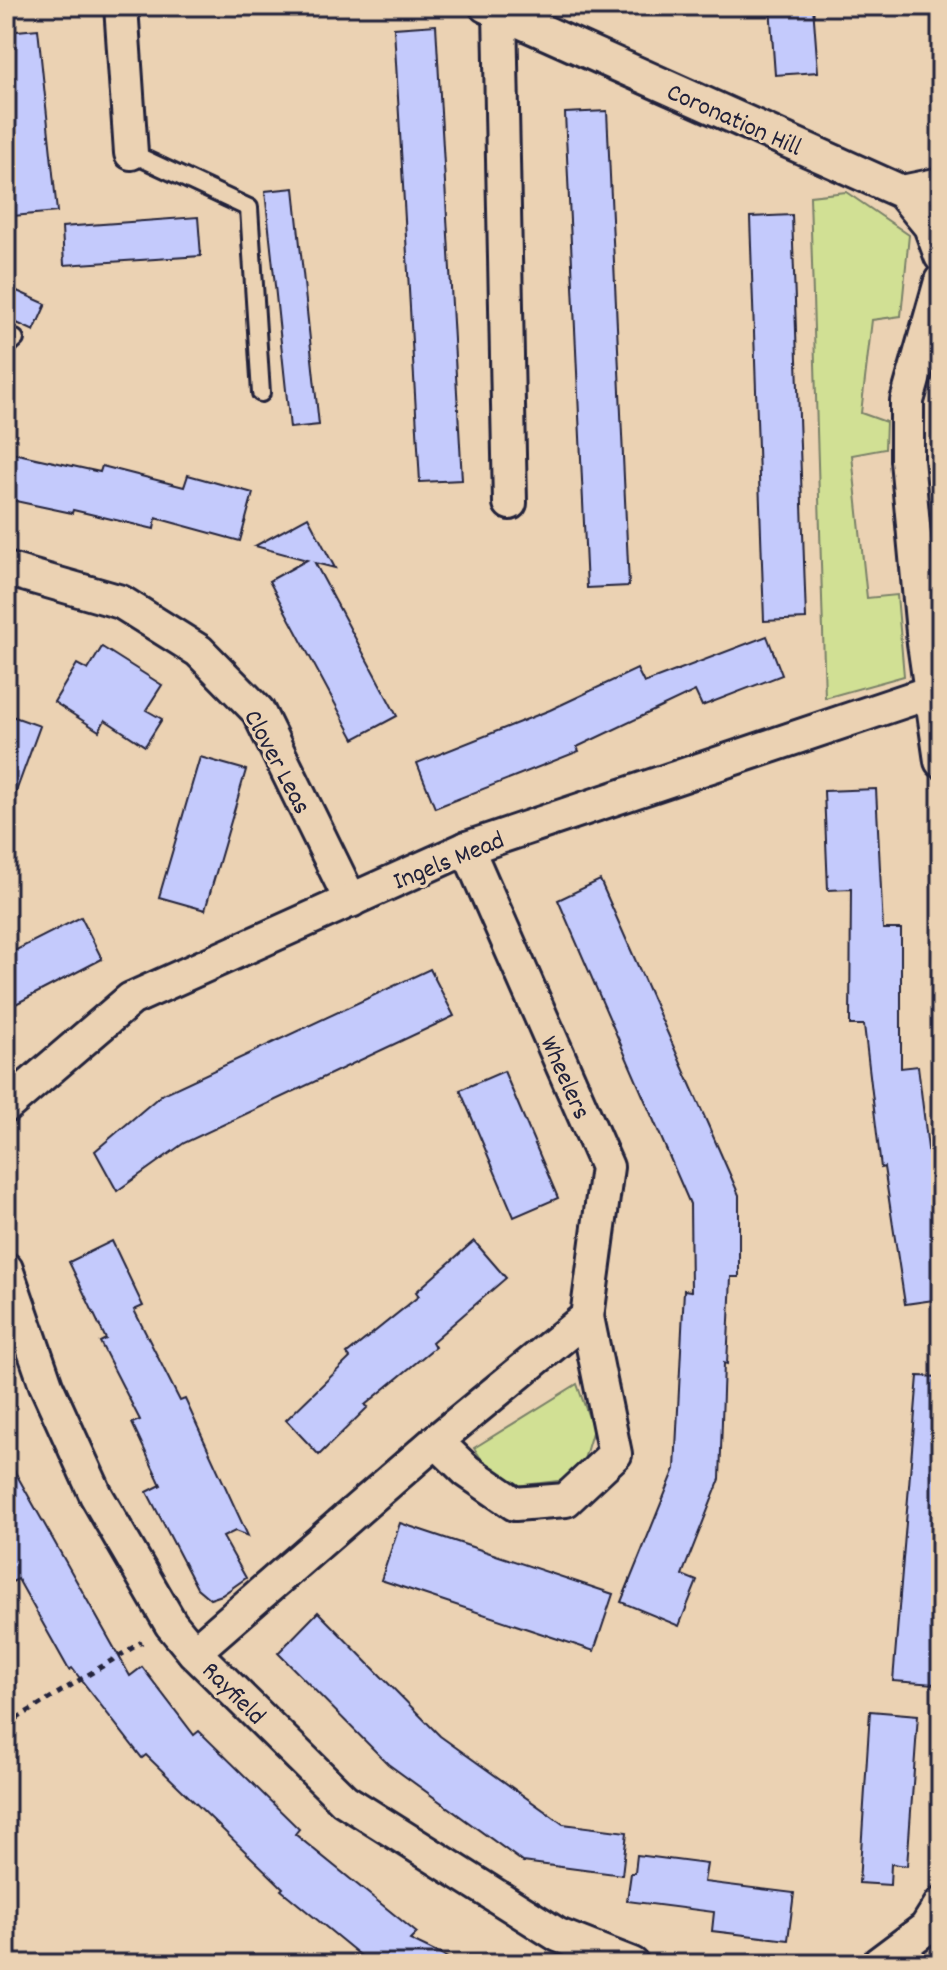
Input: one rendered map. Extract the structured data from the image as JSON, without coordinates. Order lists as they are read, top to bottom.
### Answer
{
  "streets": {
    "street": [
      "Coronation Hill",
      "Clover Leas",
      "Ingels Mead",
      "Wheelers",
      "Rayfield"
    ]
  },
  "crossings": [
    ["Clover Leas", "Ingels Mead"],
    ["Ingels Mead", "Wheelers"]
  ]
}
